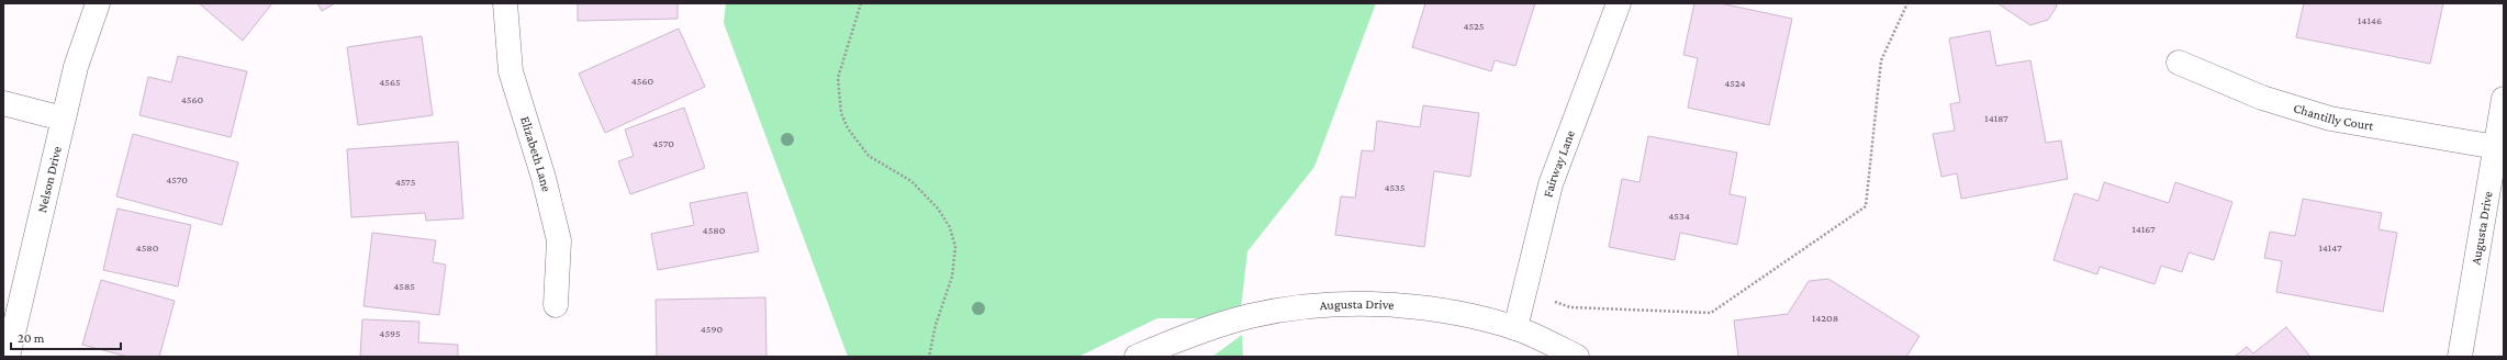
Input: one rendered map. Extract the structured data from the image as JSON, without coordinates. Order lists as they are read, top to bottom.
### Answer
{
  "streets": {
    "street": [
      "Chantilly Court",
      "Elizabeth Lane",
      "Fairway Lane",
      "Nelson Drive",
      "Augusta Drive"
    ]
  },
  "crossings": [
    ["Chantilly Court", "Augusta Drive"],
    ["Fairway Lane", "Augusta Drive"]
  ],
  "house_numbers": [
    "14146",
    "4525",
    "4560",
    "4565",
    "4524",
    "4560",
    "14187",
    "4570",
    "4570",
    "4575",
    "4535",
    "4534",
    "14167",
    "4580",
    "4580",
    "14147",
    "4585",
    "14208",
    "4590",
    "4595"
  ],
  "scale_bar": "20 m"
}
